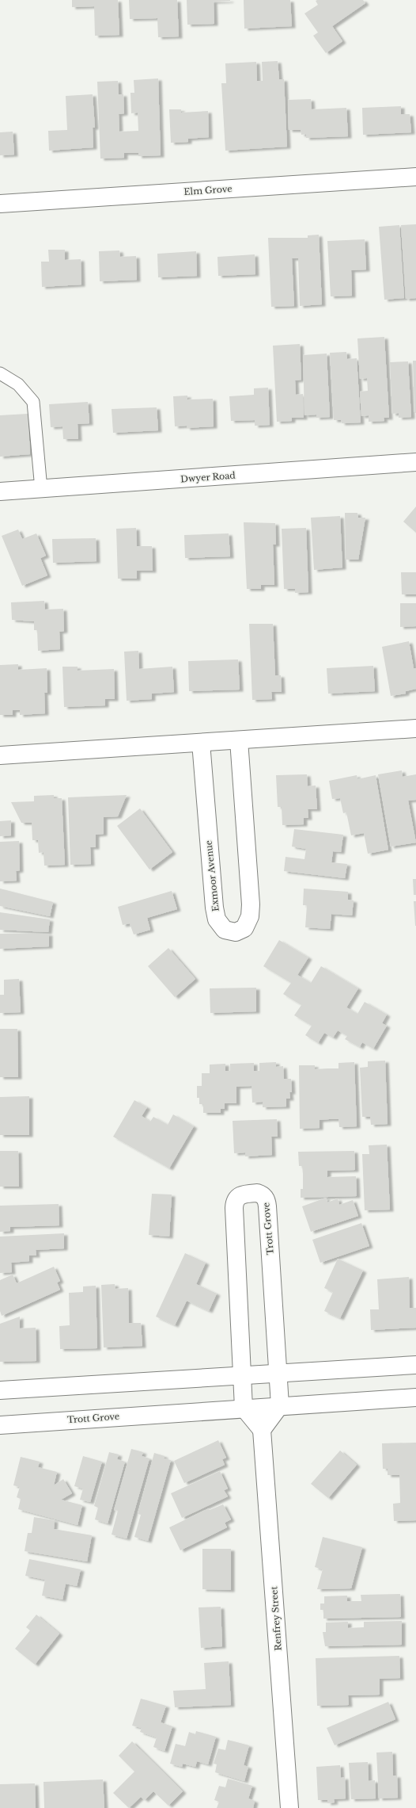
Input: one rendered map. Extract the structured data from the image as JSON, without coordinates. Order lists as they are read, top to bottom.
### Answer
{
  "streets": {
    "street": [
      "Elm Grove",
      "Dwyer Road",
      "Exmoor Avenue",
      "Trott Grove",
      "Renfrey Street"
    ]
  }
}
